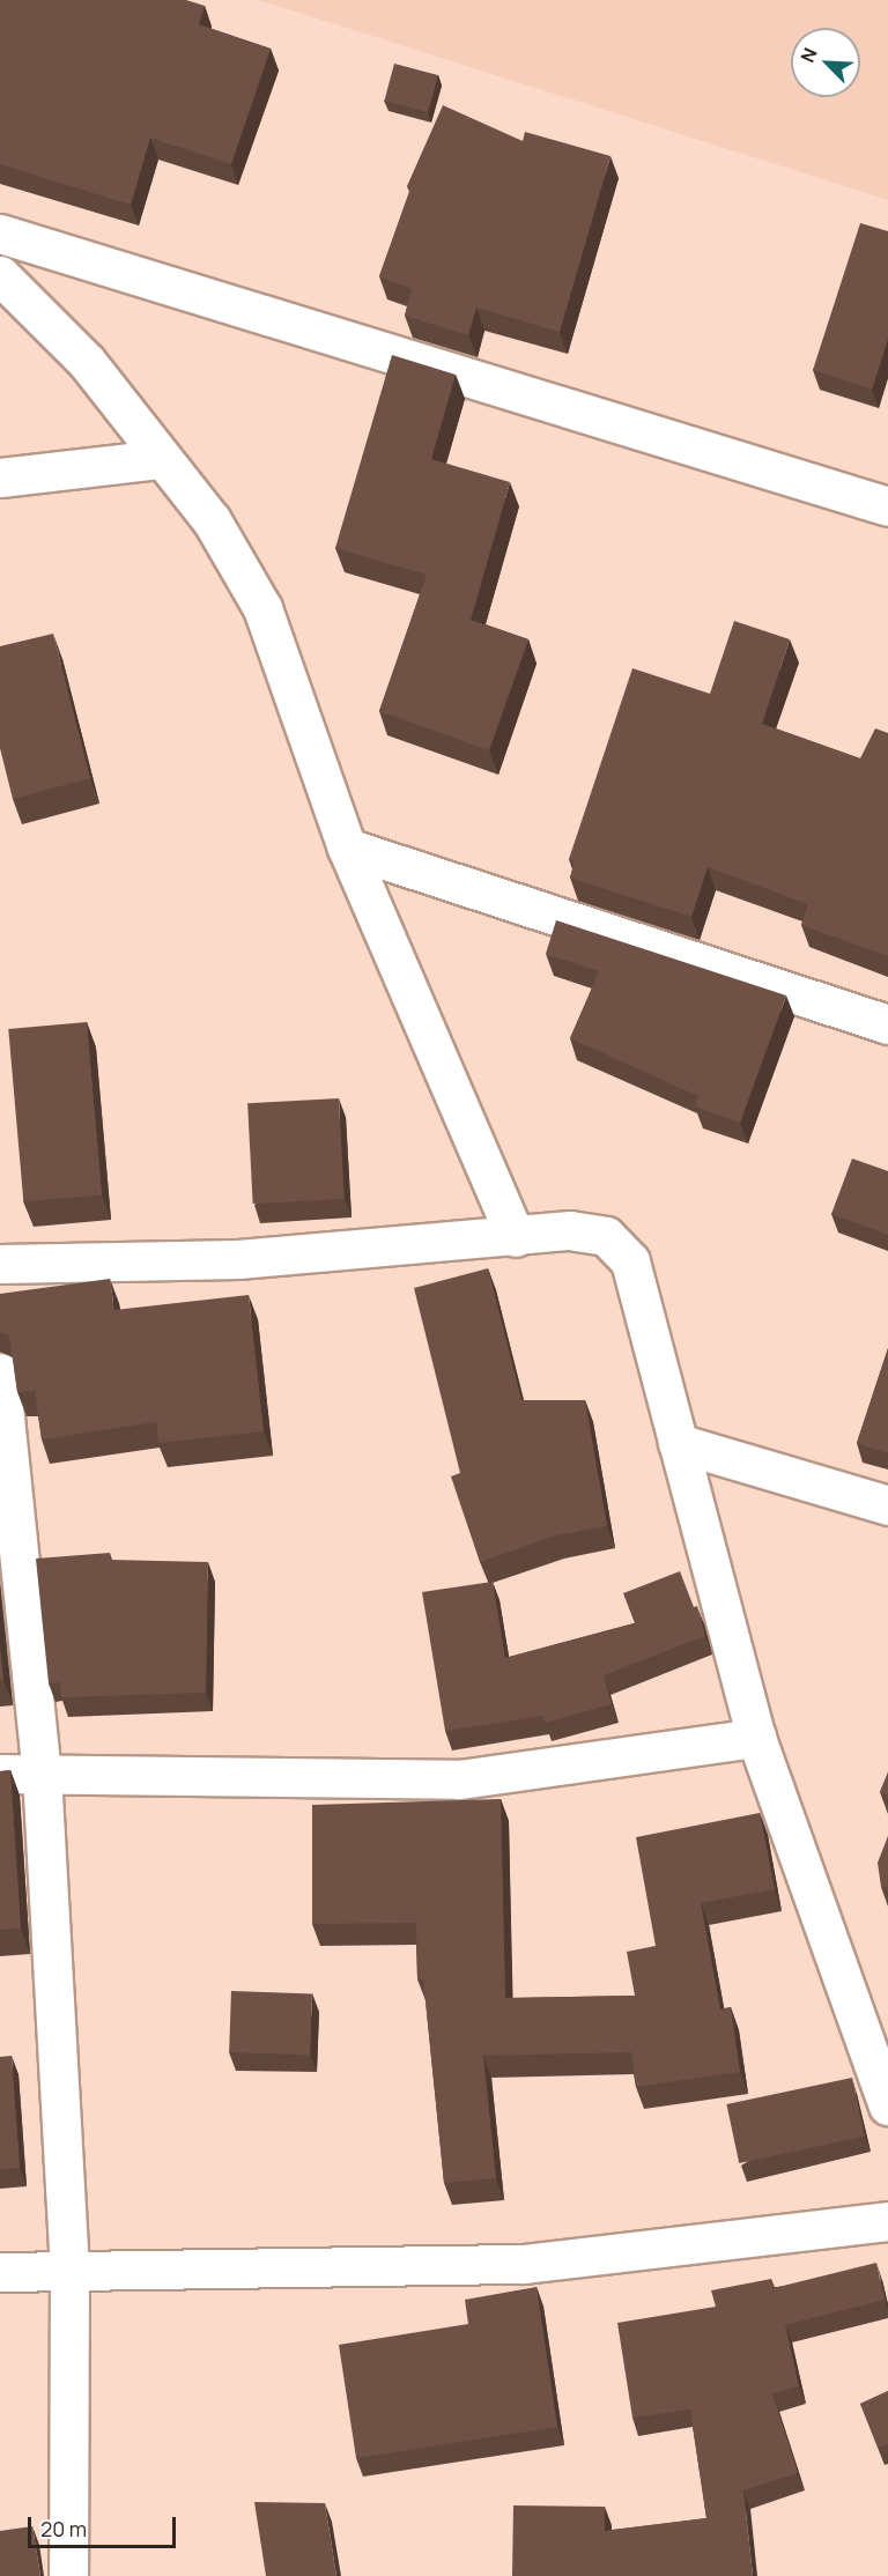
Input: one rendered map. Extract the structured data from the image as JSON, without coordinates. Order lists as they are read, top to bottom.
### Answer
{
  "scale_bar": "20 m",
  "north": "top left"
}
